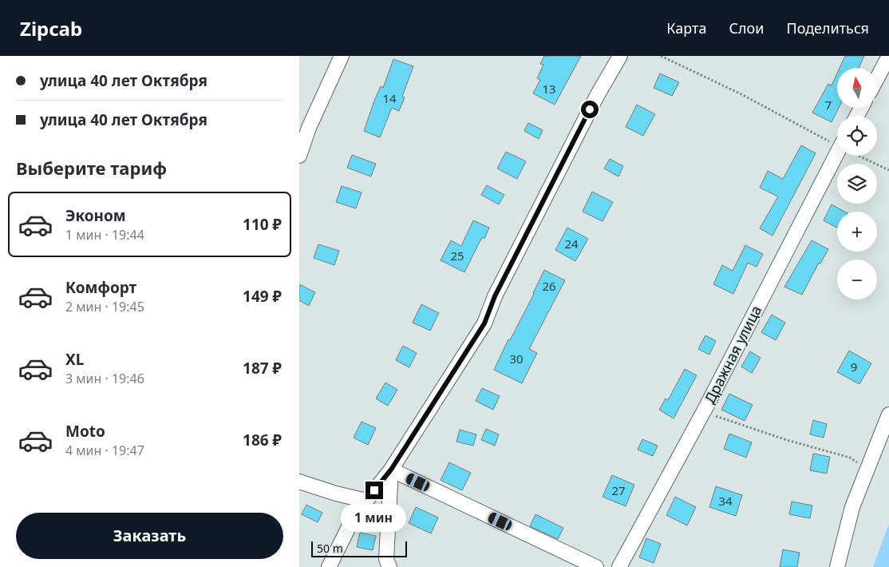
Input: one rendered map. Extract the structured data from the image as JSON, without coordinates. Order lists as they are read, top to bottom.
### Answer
{
  "streets": {
    "street": ["Дражная улица"]
  },
  "house_numbers": [
    "13",
    "14",
    "7",
    "24",
    "25",
    "26",
    "30",
    "9",
    "27",
    "34"
  ],
  "scale_bar": "50 m",
  "north": "top",
  "page": {
    "header": "Zipcab",
    "nav": ["Карта", "Слои", "Поделиться"],
    "banner": ["улица 40 лет Октября", "улица 40 лет Октября"],
    "map_buttons": ["+", "−"],
    "heading": "Выберите тариф",
    "list": [
      {
        "name": "Эконом",
        "note": "1 мин · 19:44",
        "value": "110 ₽"
      },
      {
        "name": "Комфорт",
        "note": "2 мин · 19:45",
        "value": "149 ₽"
      },
      {
        "name": "XL",
        "note": "3 мин · 19:46",
        "value": "187 ₽"
      },
      {
        "name": "Moto",
        "note": "4 мин · 19:47",
        "value": "186 ₽"
      }
    ],
    "bubble": "1 мин",
    "buttons": "Заказать",
    "scale": "50 m"
  }
}
